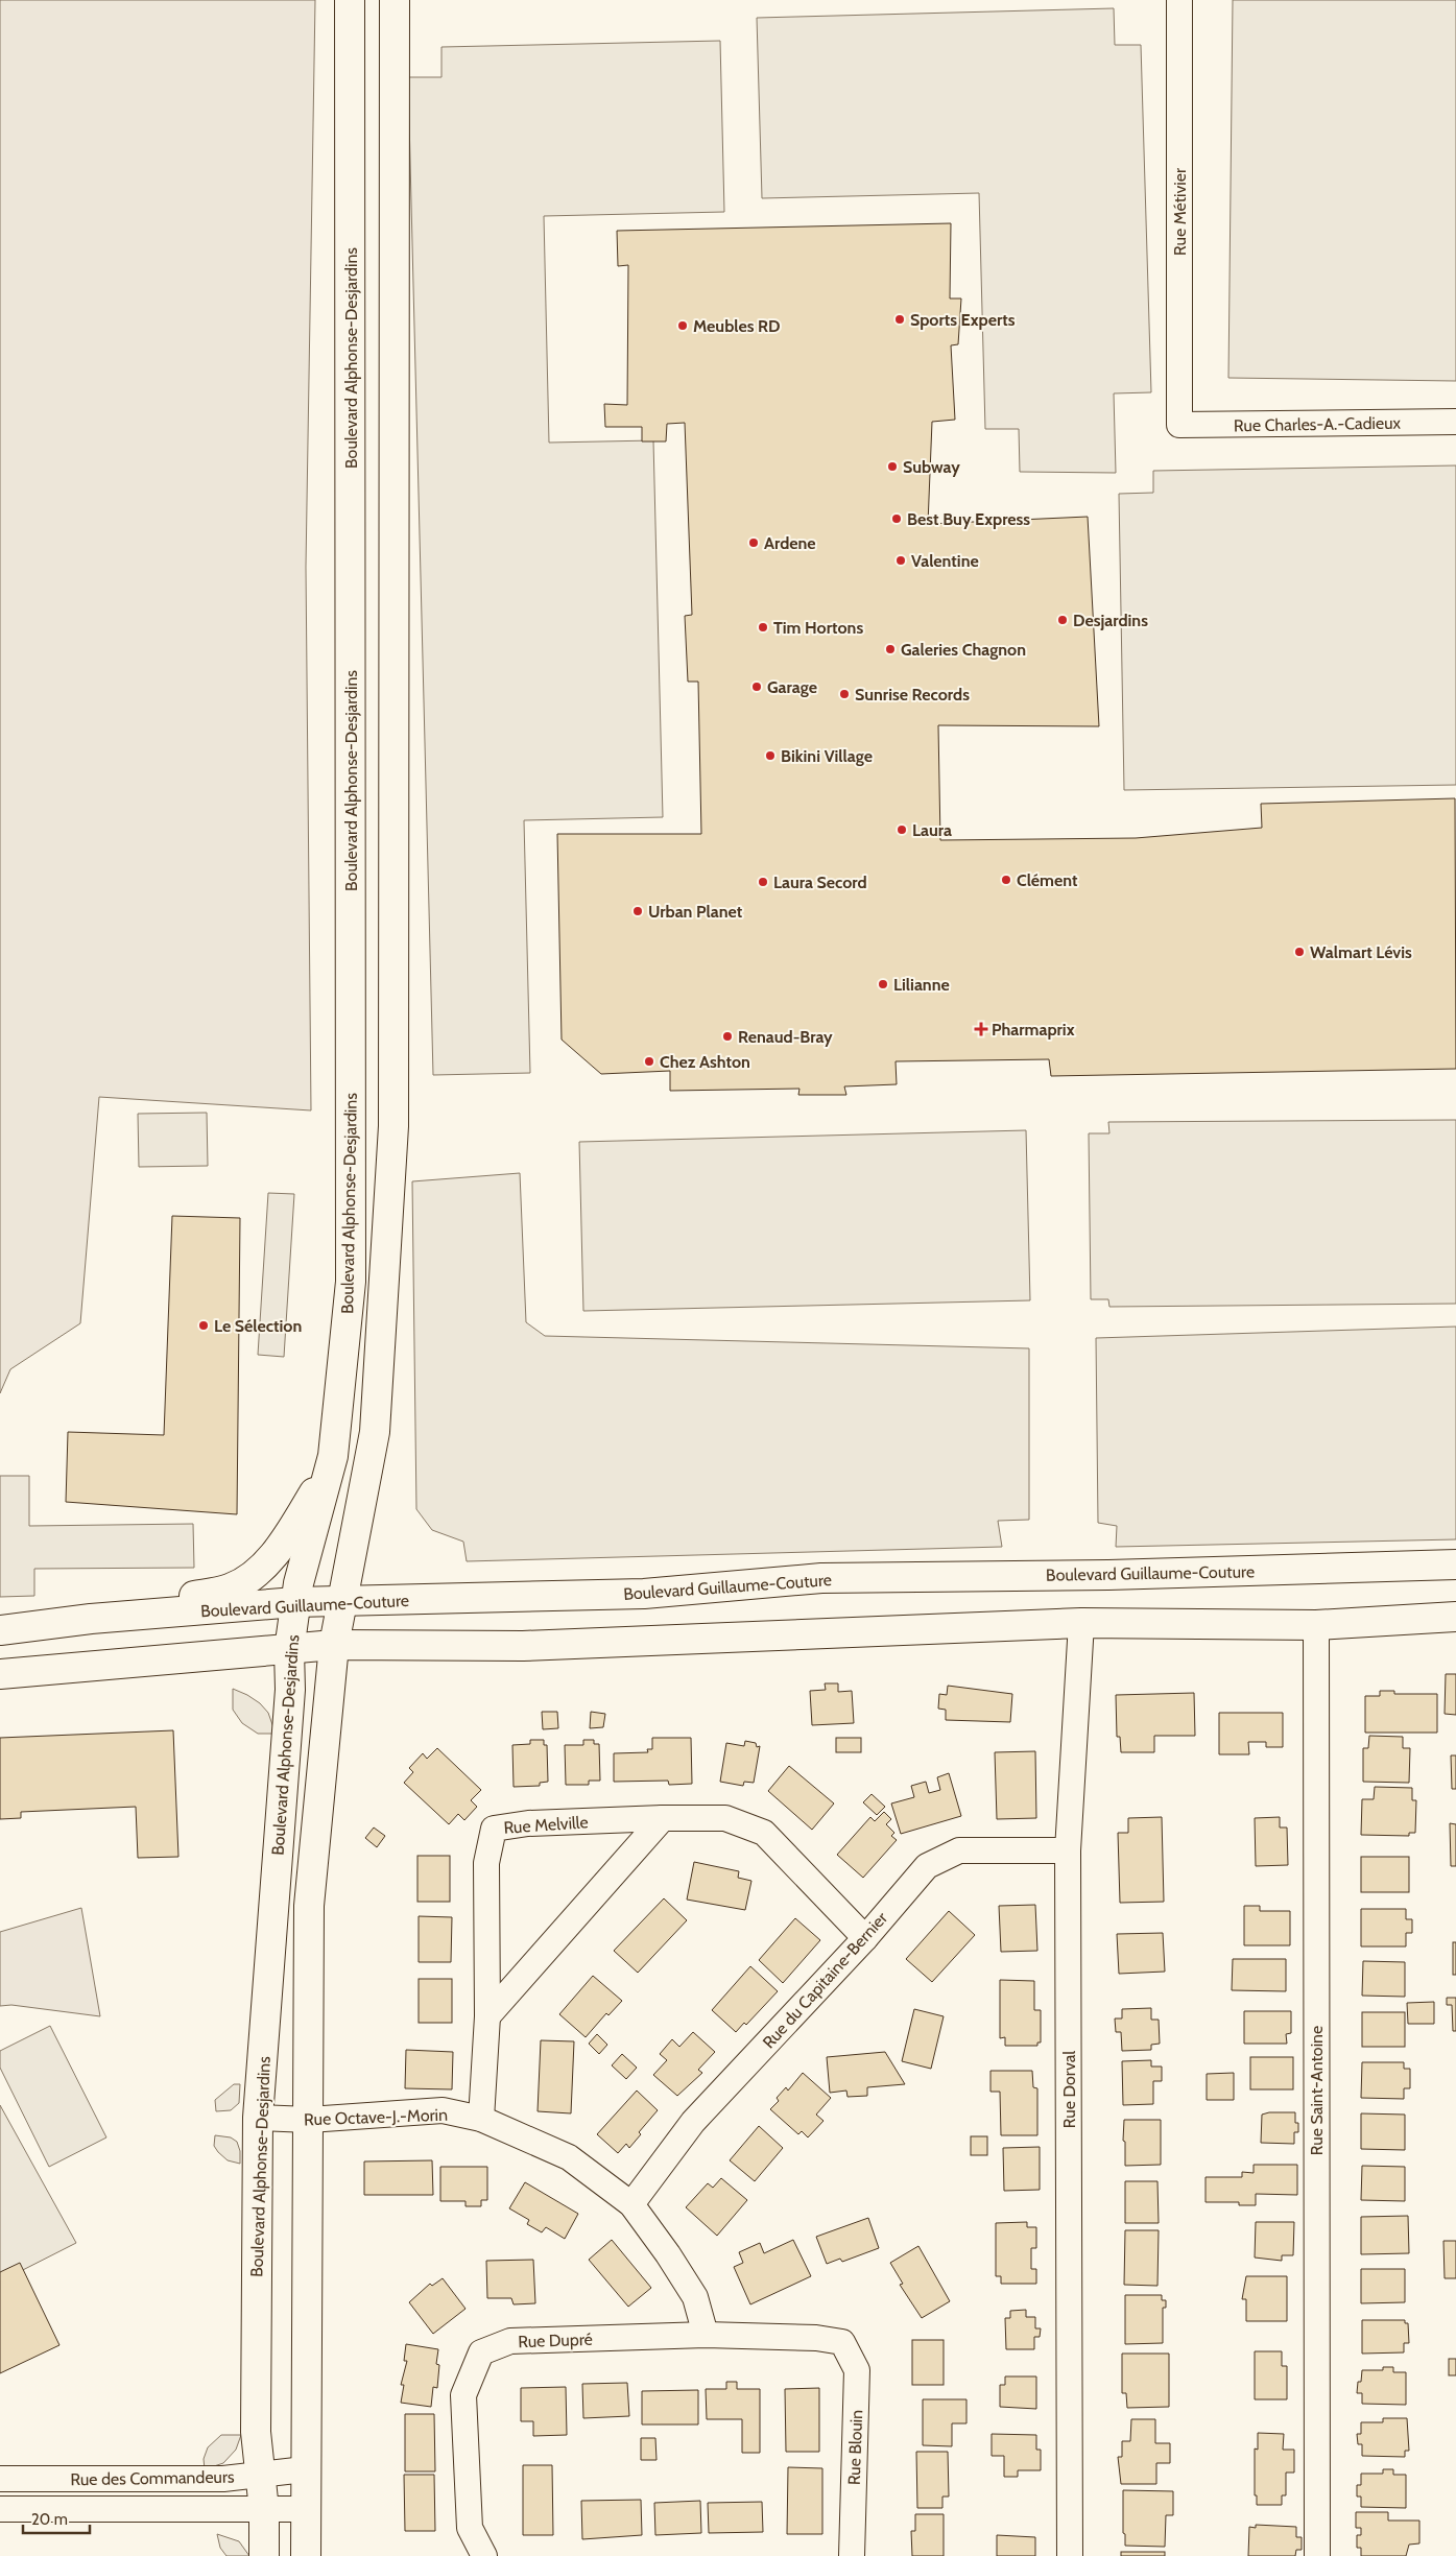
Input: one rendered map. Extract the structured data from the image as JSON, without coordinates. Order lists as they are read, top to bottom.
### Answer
{
  "streets": {
    "main road": ["Boulevard Alphonse-Desjardins", "Boulevard Guillaume-Couture"],
    "street": [
      "Rue Métivier",
      "Rue Charles-A.-Cadieux",
      "Rue Melville",
      "Rue du Capitaine-Bernier",
      "Rue Dorval",
      "Rue Saint-Antoine",
      "Rue Octave-J.-Morin",
      "Rue Dupré",
      "Rue Blouin",
      "Rue des Commandeurs"
    ]
  },
  "crossings": [
    ["Rue Métivier", "Rue Charles-A.-Cadieux"],
    ["Boulevard Alphonse-Desjardins", "Boulevard Guillaume-Couture"],
    ["Boulevard Alphonse-Desjardins", "Rue Octave-J.-Morin"],
    ["Boulevard Alphonse-Desjardins", "Rue des Commandeurs"],
    ["Rue Melville", "Rue du Capitaine-Bernier"],
    ["Rue Melville", "Rue Octave-J.-Morin"],
    ["Rue du Capitaine-Bernier", "Rue Dorval"],
    ["Rue du Capitaine-Bernier", "Rue Octave-J.-Morin"],
    ["Rue Octave-J.-Morin", "Rue Dupré"],
    ["Rue Dupré", "Rue Blouin"]
  ],
  "places": {
    "other": [
      "Sports Experts",
      "Meubles RD",
      "Subway",
      "Best Buy Express",
      "Ardene",
      "Valentine",
      "Desjardins",
      "Tim Hortons",
      "Galeries Chagnon",
      "Garage",
      "Sunrise Records",
      "Bikini Village",
      "Laura",
      "Clément",
      "Laura Secord",
      "Urban Planet",
      "Walmart Lévis",
      "Lilianne",
      "Renaud-Bray",
      "Chez Ashton",
      "Le Sélection"
    ],
    "health": ["Pharmaprix"]
  },
  "scale_bar": "20 m"
}
